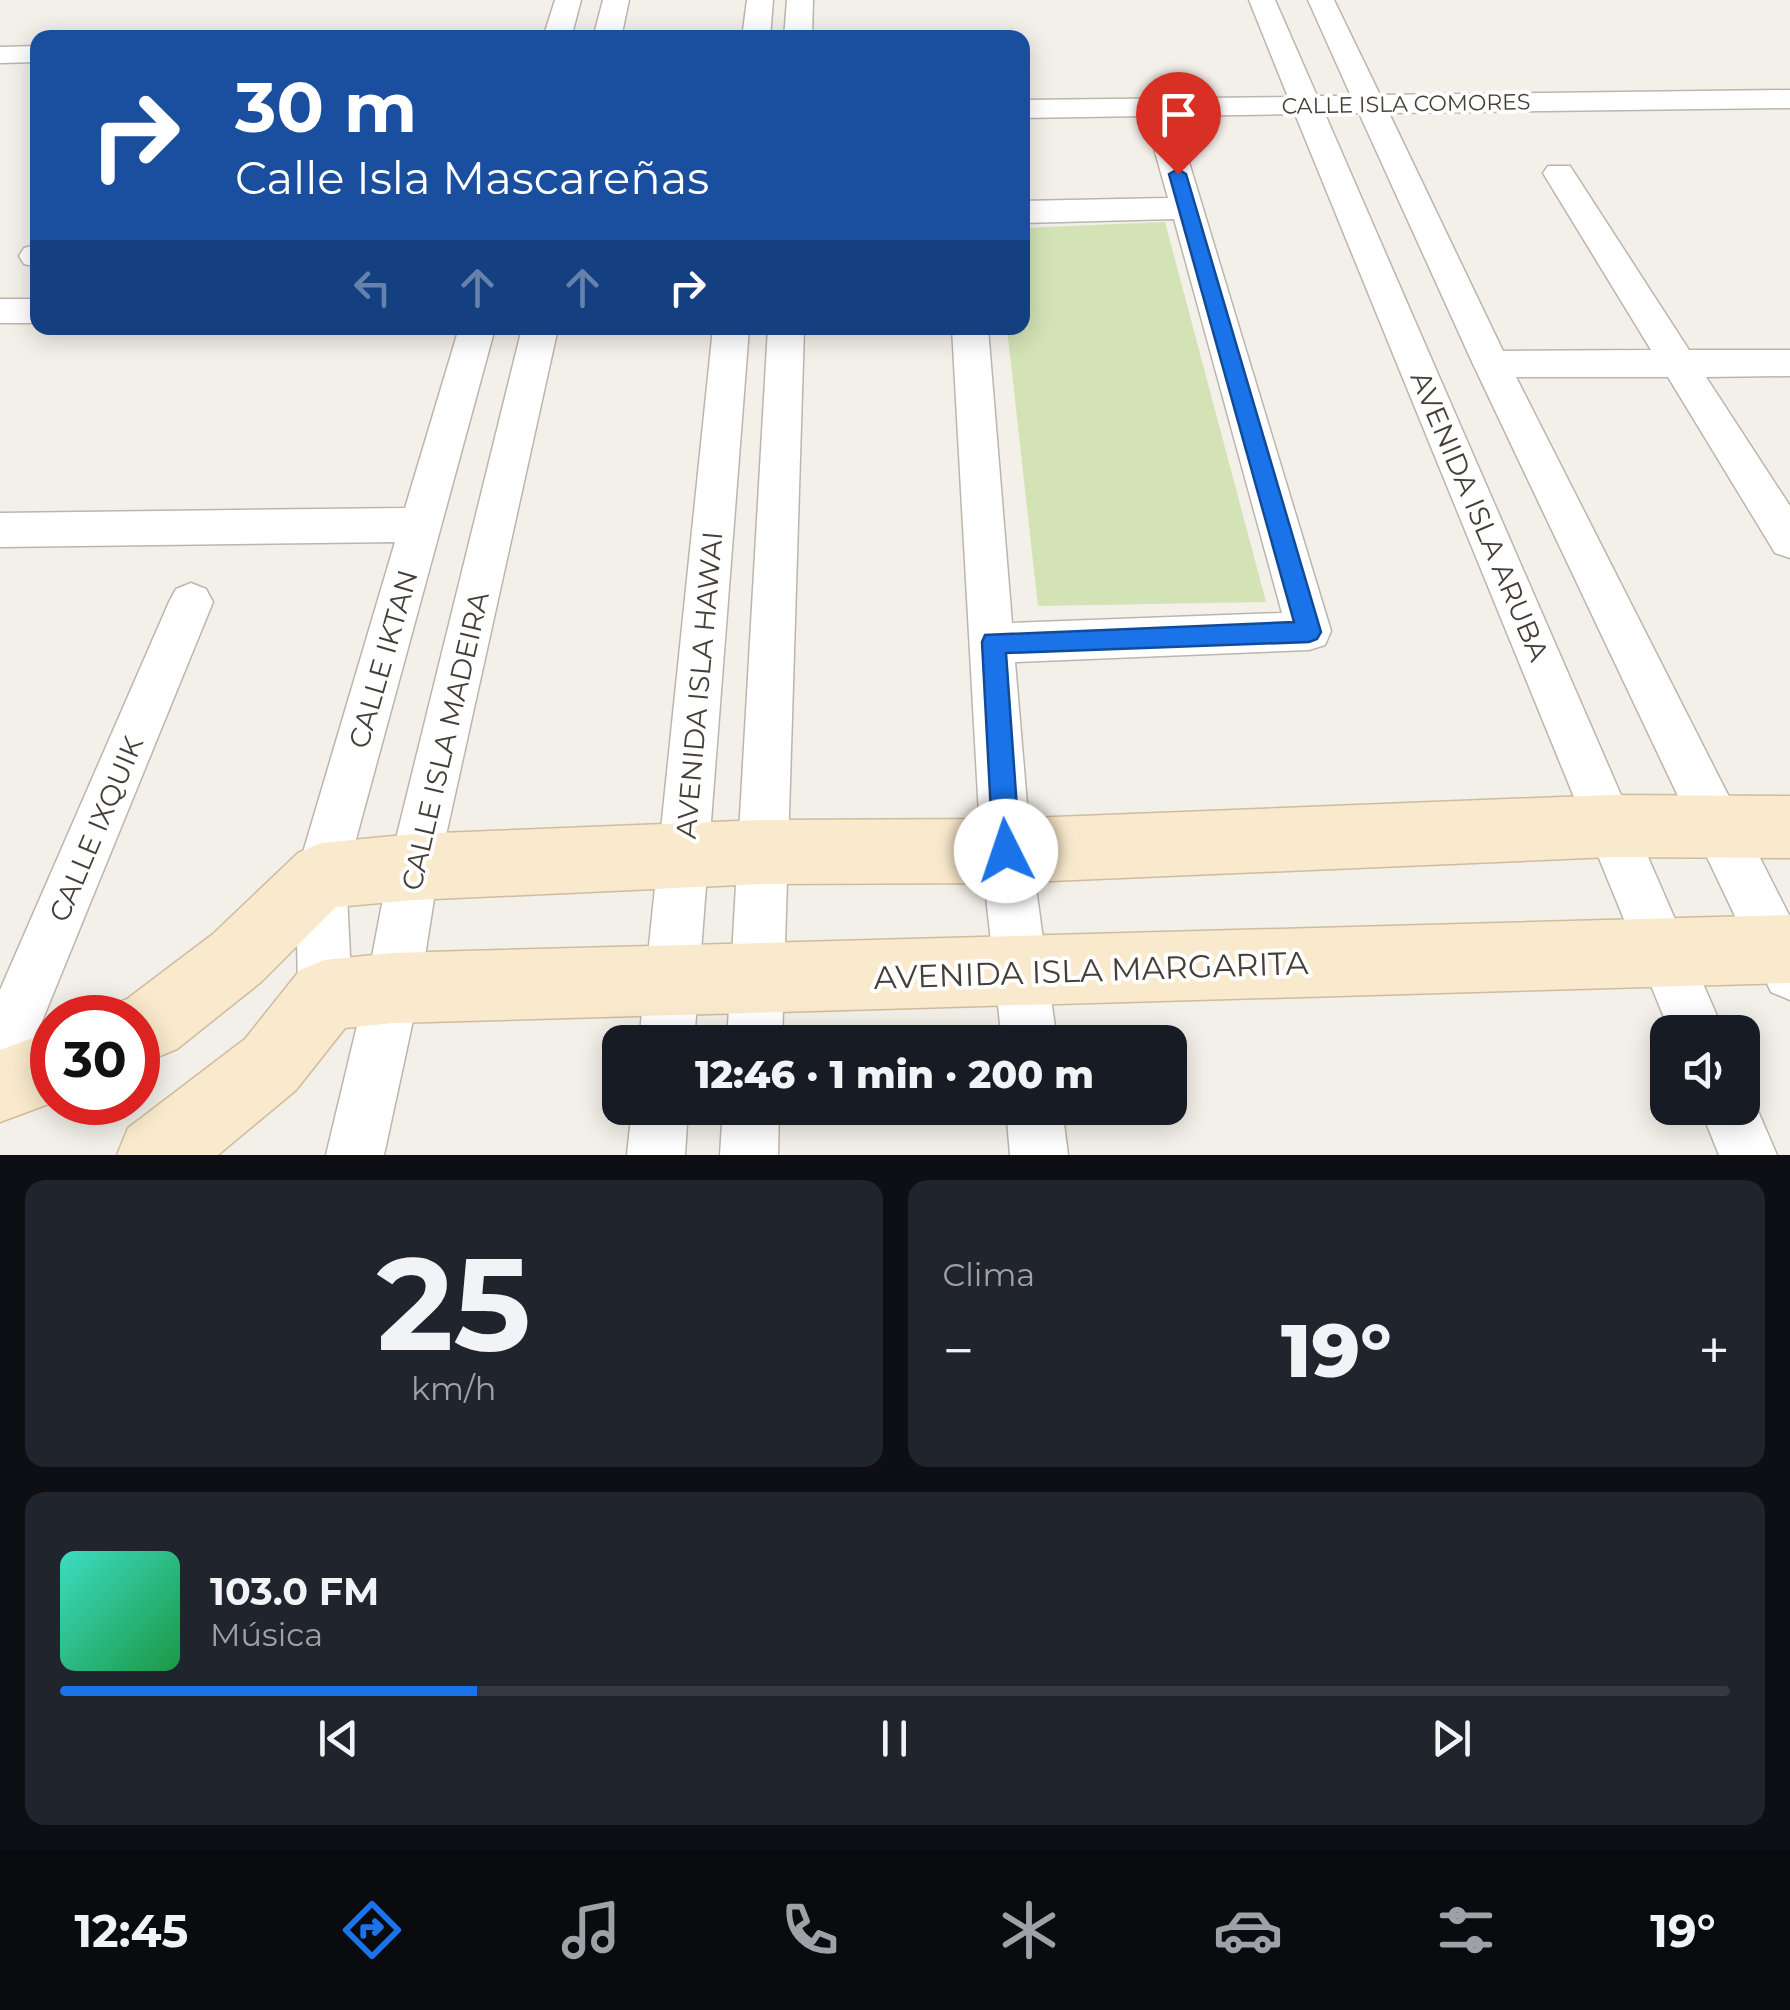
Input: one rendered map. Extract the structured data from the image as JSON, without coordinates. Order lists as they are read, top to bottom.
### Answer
{
  "streets": {
    "street": [
      "CALLE ISLA COMORES",
      "AVENIDA ISLA ARUBA",
      "CALLE IKTAN",
      "AVENIDA ISLA HAWAI",
      "CALLE ISLA MADEIRA",
      "CALLE IXQUIK",
      "AVENIDA ISLA MARGARITA"
    ]
  },
  "crossings": [
    ["CALLE ISLA COMORES", "AVENIDA ISLA ARUBA"],
    ["AVENIDA ISLA ARUBA", "AVENIDA ISLA MARGARITA"],
    ["CALLE IKTAN", "CALLE ISLA MADEIRA"],
    ["CALLE IKTAN", "AVENIDA ISLA MARGARITA"],
    ["AVENIDA ISLA HAWAI", "AVENIDA ISLA MARGARITA"],
    ["CALLE ISLA MADEIRA", "AVENIDA ISLA MARGARITA"]
  ],
  "page": {
    "turn": ["30 m", "Calle Isla Mascareñas"],
    "limit": "30",
    "trip": "12:46 · 1 min · 200 m",
    "tile": [
      ["25", "km/h"],
      "Clima"
    ],
    "heat": ["−", "19°", "+"],
    "song": ["103.0 FM", "Música"],
    "tabs": ["12:45", "19°"]
  }
}
